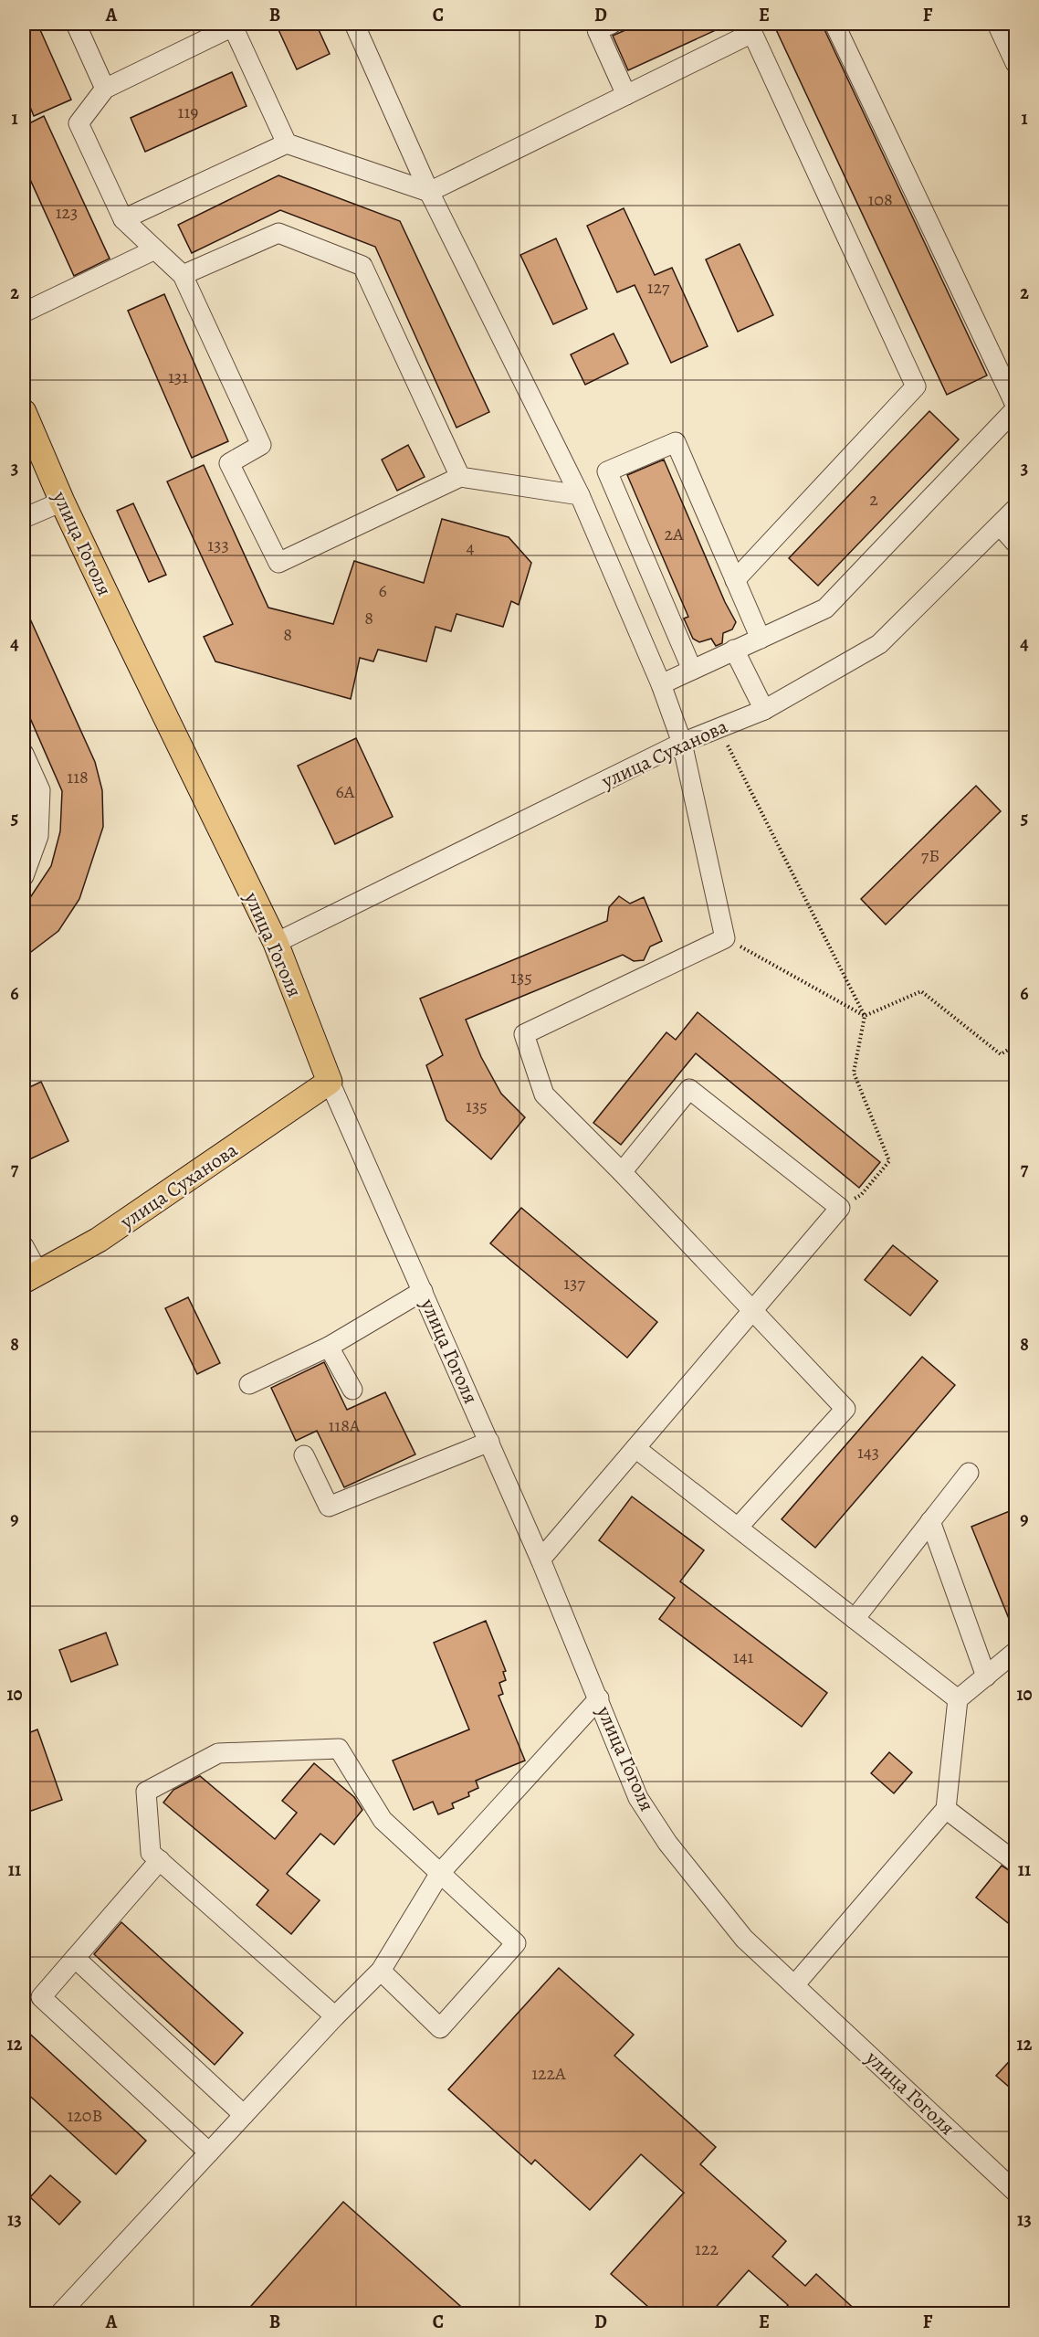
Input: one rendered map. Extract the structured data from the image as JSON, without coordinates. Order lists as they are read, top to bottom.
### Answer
{
  "streets": {
    "main road": ["улица Гоголя", "улица Суханова"]
  },
  "crossings": [
    ["улица Гоголя", "улица Суханова"]
  ],
  "house_numbers": [
    "119",
    "108",
    "123",
    "127",
    "131",
    "2",
    "2А",
    "133",
    "4",
    "6",
    "8",
    "8",
    "118",
    "6А",
    "7Б",
    "135",
    "135",
    "137",
    "118А",
    "143",
    "141",
    "122А",
    "120В",
    "122"
  ],
  "grid": {
    "columns": [
      "A",
      "B",
      "C",
      "D",
      "E",
      "F"
    ],
    "rows": [
      "1",
      "2",
      "3",
      "4",
      "5",
      "6",
      "7",
      "8",
      "9",
      "10",
      "11",
      "12",
      "13"
    ]
  }
}
